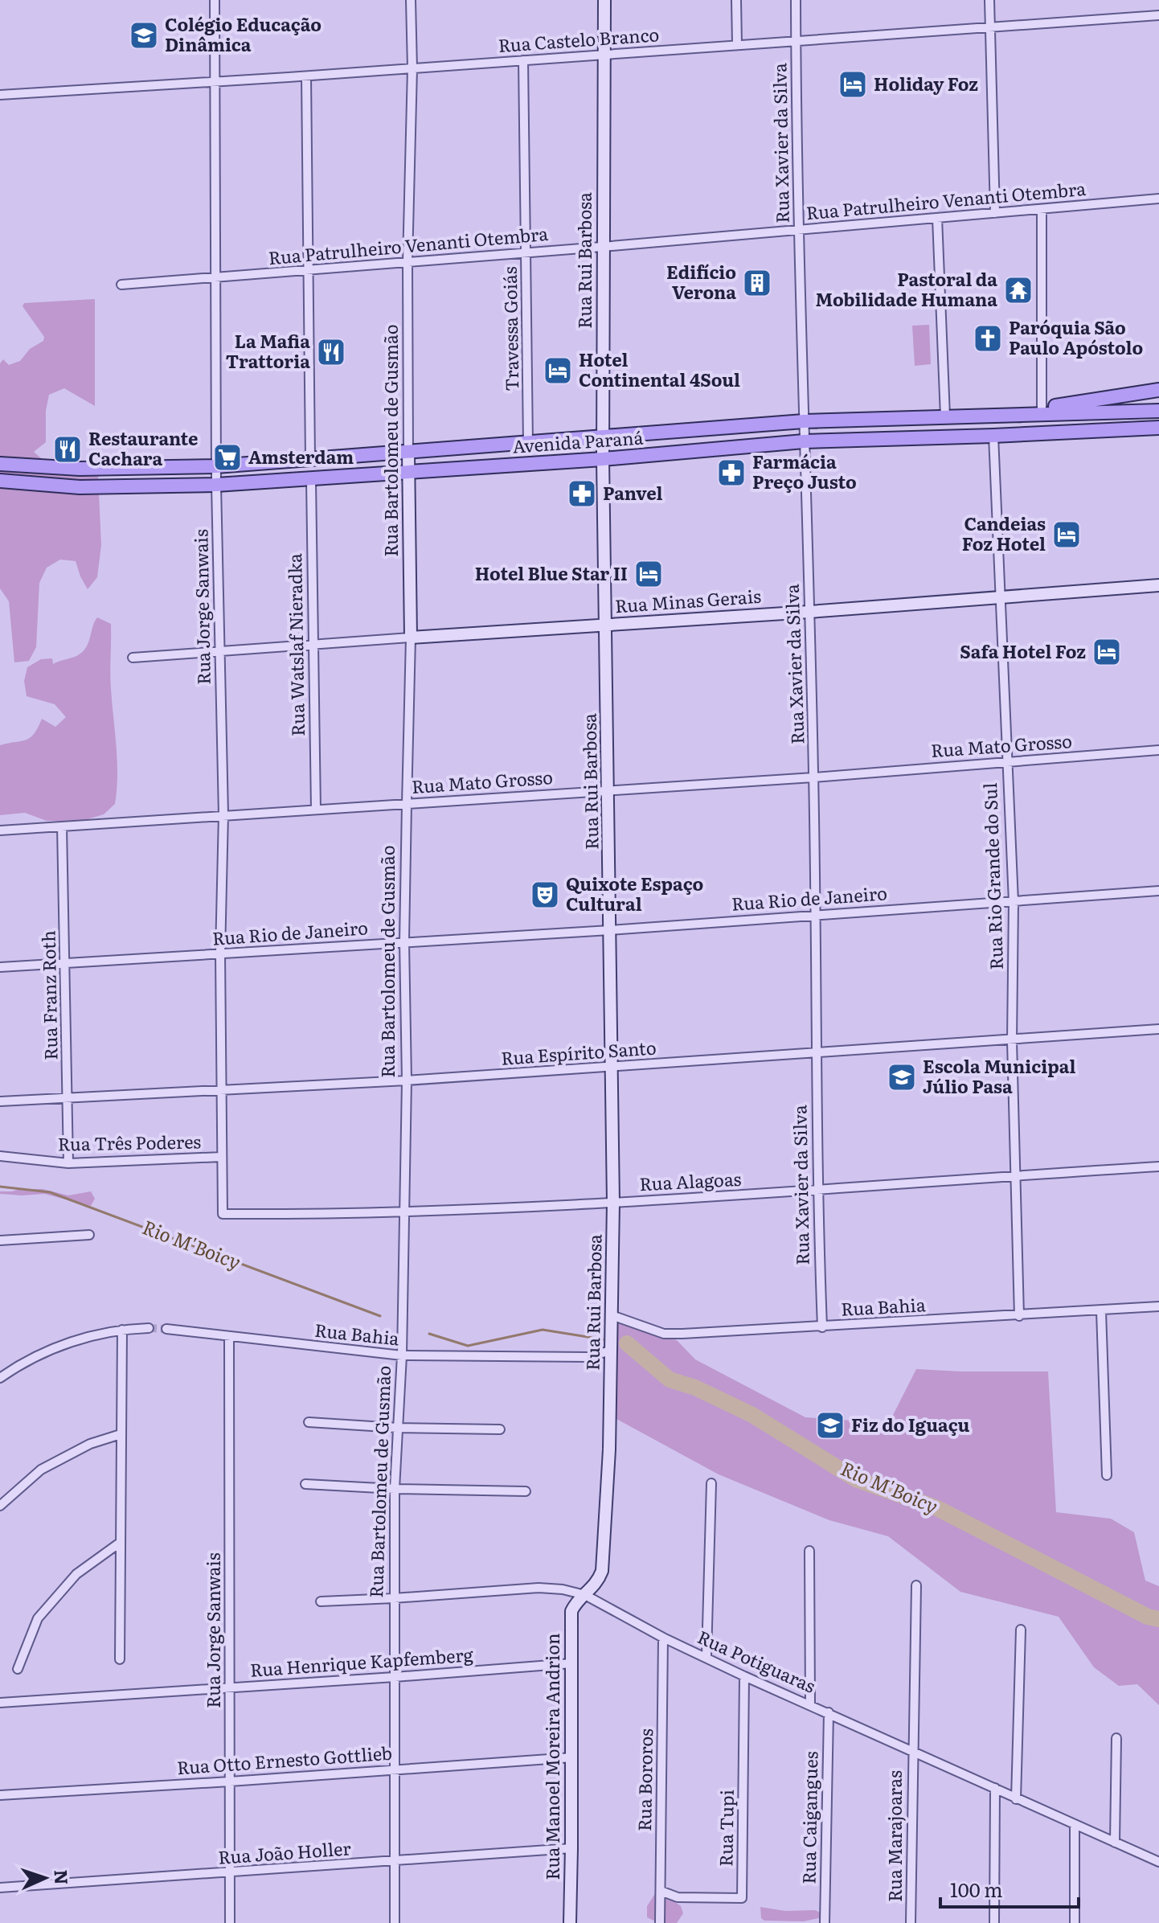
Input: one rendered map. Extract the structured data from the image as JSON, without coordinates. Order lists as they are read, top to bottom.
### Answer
{
  "streets": {
    "main road": ["Avenida Paraná"],
    "street": [
      "Rua Castelo Branco",
      "Rua Xavier da Silva",
      "Rua Patrulheiro Venanti Otembra",
      "Rua Rui Barbosa",
      "Travessa Goiás",
      "Rua Bartolomeu de Gusmão",
      "Rua Minas Gerais",
      "Rua Jorge Sanwais",
      "Rua Watslaf Nieradka",
      "Rua Mato Grosso",
      "Rua Rio Grande do Sul",
      "Rua Rio de Janeiro",
      "Rua Franz Roth",
      "Rua Espírito Santo",
      "Rua Três Poderes",
      "Rua Alagoas",
      "Rua Bahia",
      "Rua Potiguaras",
      "Rua Henrique Kapfemberg",
      "Rua Manoel Moreira Andrion",
      "Rua Otto Ernesto Gottlieb",
      "Rua Bororos",
      "Rua Caigangues",
      "Rua Tupi",
      "Rua Marajoaras",
      "Rua João Holler"
    ]
  },
  "crossings": [
    ["Rua Castelo Branco", "Rua Xavier da Silva"],
    ["Rua Castelo Branco", "Rua Rui Barbosa"],
    ["Rua Castelo Branco", "Travessa Goiás"],
    ["Rua Castelo Branco", "Rua Bartolomeu de Gusmão"],
    ["Rua Castelo Branco", "Rua Jorge Sanwais"],
    ["Rua Xavier da Silva", "Rua Patrulheiro Venanti Otembra"],
    ["Rua Xavier da Silva", "Avenida Paraná"],
    ["Rua Xavier da Silva", "Rua Minas Gerais"],
    ["Rua Xavier da Silva", "Rua Mato Grosso"],
    ["Rua Xavier da Silva", "Rua Rio de Janeiro"],
    ["Rua Xavier da Silva", "Rua Espírito Santo"],
    ["Rua Xavier da Silva", "Rua Alagoas"],
    ["Rua Xavier da Silva", "Rua Bahia"],
    ["Rua Patrulheiro Venanti Otembra", "Rua Rui Barbosa"],
    ["Rua Patrulheiro Venanti Otembra", "Travessa Goiás"],
    ["Rua Patrulheiro Venanti Otembra", "Rua Bartolomeu de Gusmão"],
    ["Rua Patrulheiro Venanti Otembra", "Rua Jorge Sanwais"],
    ["Rua Rui Barbosa", "Avenida Paraná"],
    ["Rua Rui Barbosa", "Rua Minas Gerais"],
    ["Rua Rui Barbosa", "Rua Mato Grosso"],
    ["Rua Rui Barbosa", "Rua Rio de Janeiro"],
    ["Rua Rui Barbosa", "Rua Espírito Santo"],
    ["Rua Rui Barbosa", "Rua Alagoas"],
    ["Rua Rui Barbosa", "Rua Bahia"],
    ["Rua Rui Barbosa", "Rua Potiguaras"],
    ["Rua Rui Barbosa", "Rua Manoel Moreira Andrion"],
    ["Travessa Goiás", "Avenida Paraná"],
    ["Rua Bartolomeu de Gusmão", "Avenida Paraná"],
    ["Rua Bartolomeu de Gusmão", "Rua Minas Gerais"],
    ["Rua Bartolomeu de Gusmão", "Rua Mato Grosso"],
    ["Rua Bartolomeu de Gusmão", "Rua Rio de Janeiro"],
    ["Rua Bartolomeu de Gusmão", "Rua Espírito Santo"],
    ["Rua Bartolomeu de Gusmão", "Rua Alagoas"],
    ["Rua Bartolomeu de Gusmão", "Rua Bahia"],
    ["Rua Bartolomeu de Gusmão", "Rua Potiguaras"],
    ["Rua Bartolomeu de Gusmão", "Rua Henrique Kapfemberg"],
    ["Rua Bartolomeu de Gusmão", "Rua Otto Ernesto Gottlieb"],
    ["Rua Bartolomeu de Gusmão", "Rua João Holler"],
    ["Avenida Paraná", "Rua Jorge Sanwais"],
    ["Avenida Paraná", "Rua Watslaf Nieradka"],
    ["Avenida Paraná", "Rua Rio Grande do Sul"],
    ["Rua Minas Gerais", "Rua Jorge Sanwais"],
    ["Rua Minas Gerais", "Rua Watslaf Nieradka"],
    ["Rua Minas Gerais", "Rua Rio Grande do Sul"],
    ["Rua Jorge Sanwais", "Rua Mato Grosso"],
    ["Rua Jorge Sanwais", "Rua Rio de Janeiro"],
    ["Rua Jorge Sanwais", "Rua Espírito Santo"],
    ["Rua Jorge Sanwais", "Rua Três Poderes"],
    ["Rua Jorge Sanwais", "Rua Alagoas"],
    ["Rua Jorge Sanwais", "Rua Bahia"],
    ["Rua Jorge Sanwais", "Rua Henrique Kapfemberg"],
    ["Rua Jorge Sanwais", "Rua Otto Ernesto Gottlieb"],
    ["Rua Jorge Sanwais", "Rua João Holler"],
    ["Rua Watslaf Nieradka", "Rua Mato Grosso"],
    ["Rua Mato Grosso", "Rua Rio Grande do Sul"],
    ["Rua Mato Grosso", "Rua Franz Roth"],
    ["Rua Rio Grande do Sul", "Rua Rio de Janeiro"],
    ["Rua Rio Grande do Sul", "Rua Espírito Santo"],
    ["Rua Rio Grande do Sul", "Rua Alagoas"],
    ["Rua Rio Grande do Sul", "Rua Bahia"],
    ["Rua Rio de Janeiro", "Rua Franz Roth"],
    ["Rua Franz Roth", "Rua Espírito Santo"],
    ["Rua Franz Roth", "Rua Três Poderes"],
    ["Rua Potiguaras", "Rua Manoel Moreira Andrion"],
    ["Rua Potiguaras", "Rua Bororos"],
    ["Rua Potiguaras", "Rua Caigangues"],
    ["Rua Potiguaras", "Rua Tupi"],
    ["Rua Potiguaras", "Rua Marajoaras"],
    ["Rua Henrique Kapfemberg", "Rua Manoel Moreira Andrion"],
    ["Rua Manoel Moreira Andrion", "Rua Otto Ernesto Gottlieb"],
    ["Rua Manoel Moreira Andrion", "Rua João Holler"],
    ["Rua Bororos", "Rua Tupi"]
  ],
  "water": ["Rio M'Boicy"],
  "places": {
    "school or university": ["Colégio Educação Dinâmica", "Escola Municipal Júlio Pasa", "Fiz do Iguaçu"],
    "hotel": [
      "Holiday Foz",
      "Hotel Continental 4Soul",
      "Candeias Foz Hotel",
      "Hotel Blue Star II",
      "Safa Hotel Foz"
    ],
    "building": ["Edifício Verona"],
    "temple": ["Pastoral da Mobilidade Humana"],
    "church": ["Paróquia São Paulo Apóstolo"],
    "restaurant": ["La Mafia Trattoria", "Restaurante Cachara"],
    "supermarket": ["Amsterdam"],
    "pharmacy": ["Farmácia Preço Justo", "Panvel"],
    "theatre": ["Quixote Espaço Cultural"]
  },
  "scale_bar": "100 m",
  "north": "right"
}
